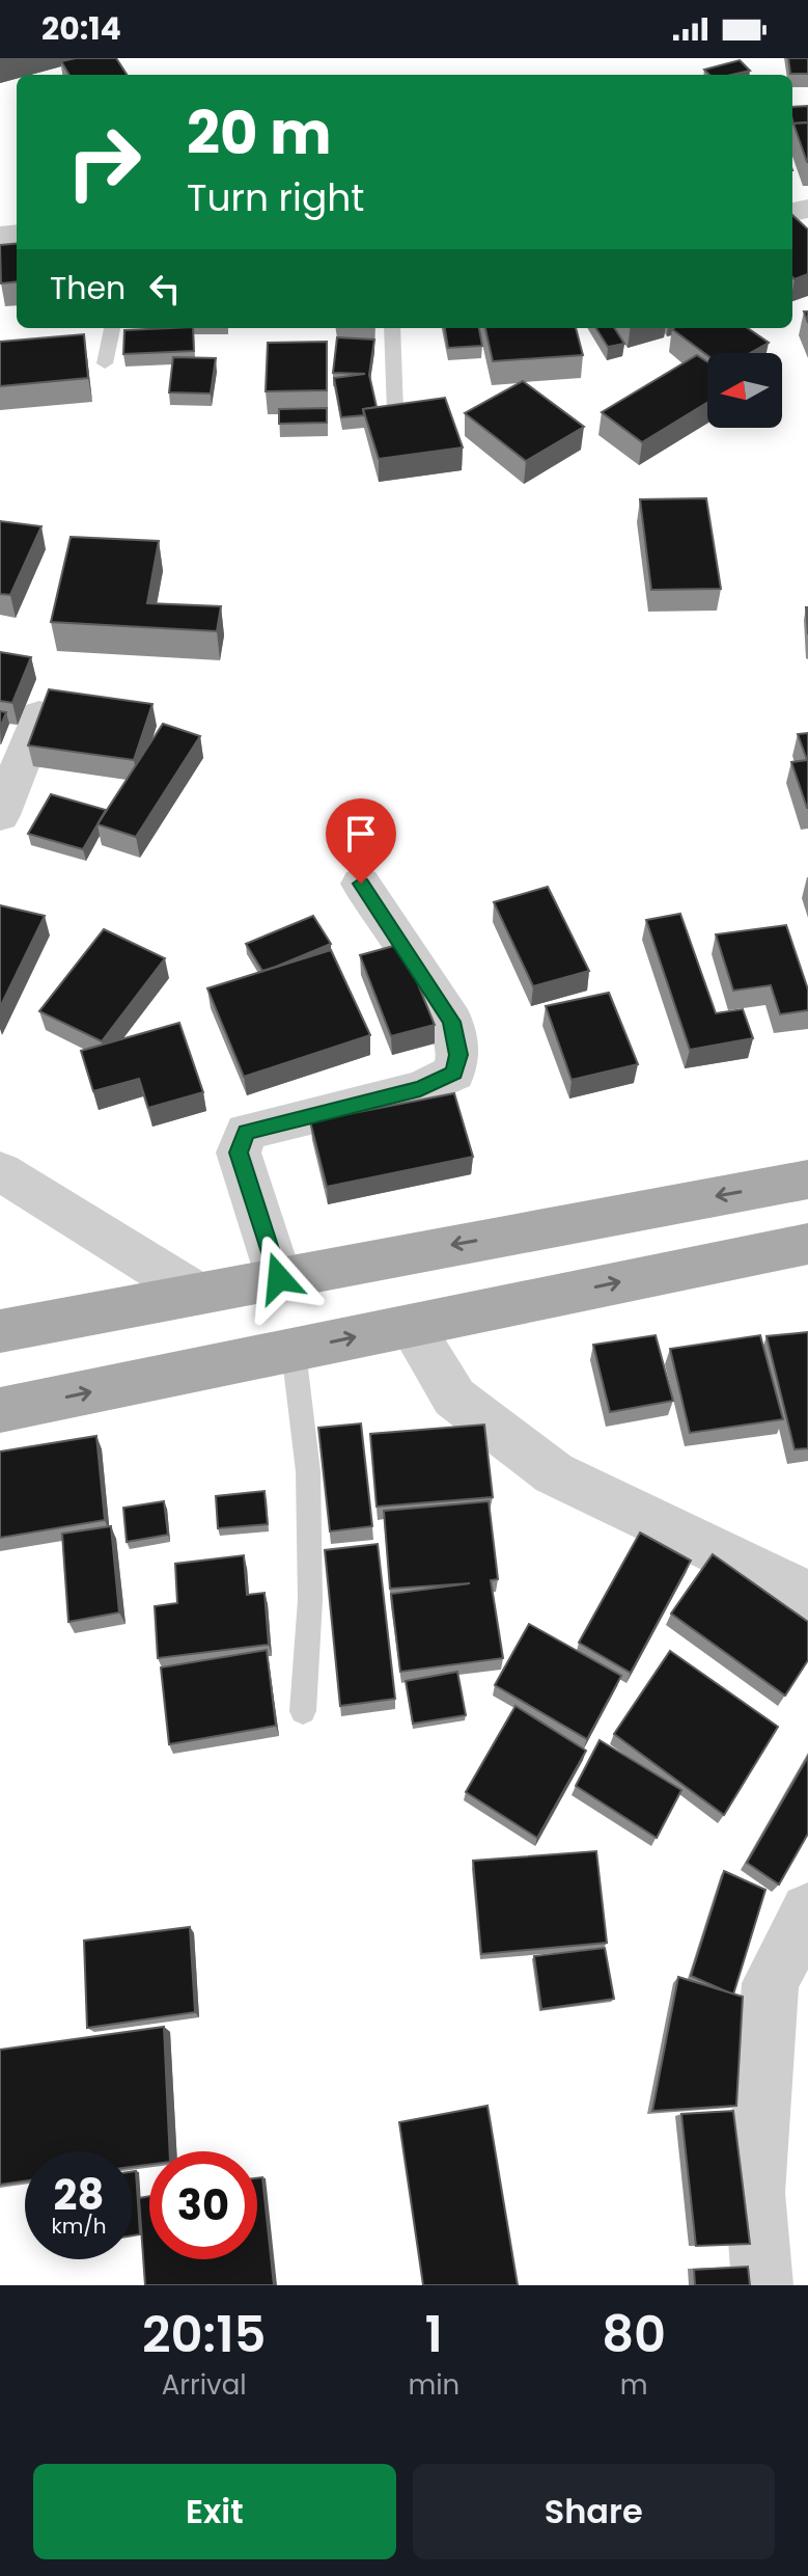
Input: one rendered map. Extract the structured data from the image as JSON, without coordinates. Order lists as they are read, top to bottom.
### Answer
{
  "north": "left",
  "page": {
    "status": "20:14",
    "turn": ["20 m", "Turn right"],
    "then": "Then",
    "speed": "28 km/h",
    "limit": "30",
    "eta": [
      "20:15",
      "Arrival",
      "1",
      "min",
      "80",
      "m"
    ],
    "buttons": ["Exit", "Share"]
  }
}
